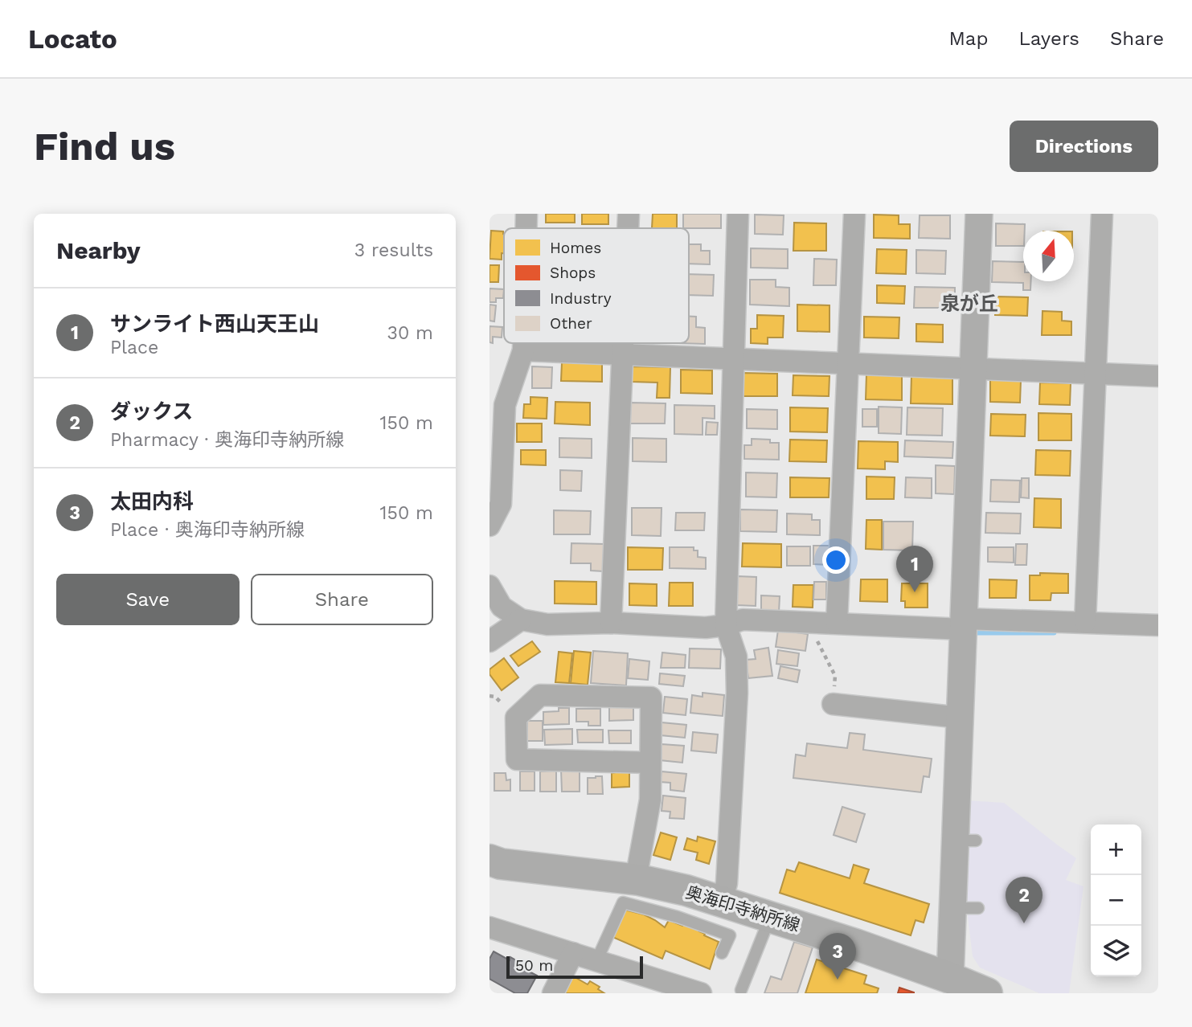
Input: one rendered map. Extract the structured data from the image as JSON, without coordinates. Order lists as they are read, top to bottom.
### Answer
{
  "streets": {
    "main road": ["奥海印寺納所線"]
  },
  "districts": ["泉が丘"],
  "legend": [
    "Homes",
    "Shops",
    "Industry",
    "Other"
  ],
  "scale_bar": "50 m",
  "north": "top",
  "page": {
    "header": "Locato",
    "nav": ["Map", "Layers", "Share"],
    "buttons": [
      "Directions",
      ["Save", "Share"]
    ],
    "title": "Find us",
    "heading": ["Nearby", "3 results"],
    "list": [
      {
        "mark": "1",
        "name": "サンライト西山天王山",
        "note": "Place",
        "value": "30 m"
      },
      {
        "mark": "2",
        "name": "ダックス",
        "note": "Pharmacy · 奥海印寺納所線",
        "value": "150 m"
      },
      {
        "mark": "3",
        "name": "太田内科",
        "note": "Place · 奥海印寺納所線",
        "value": "150 m"
      }
    ],
    "pins": ["1", "2", "3"],
    "map_buttons": ["+", "−"],
    "scale": "50 m"
  }
}
